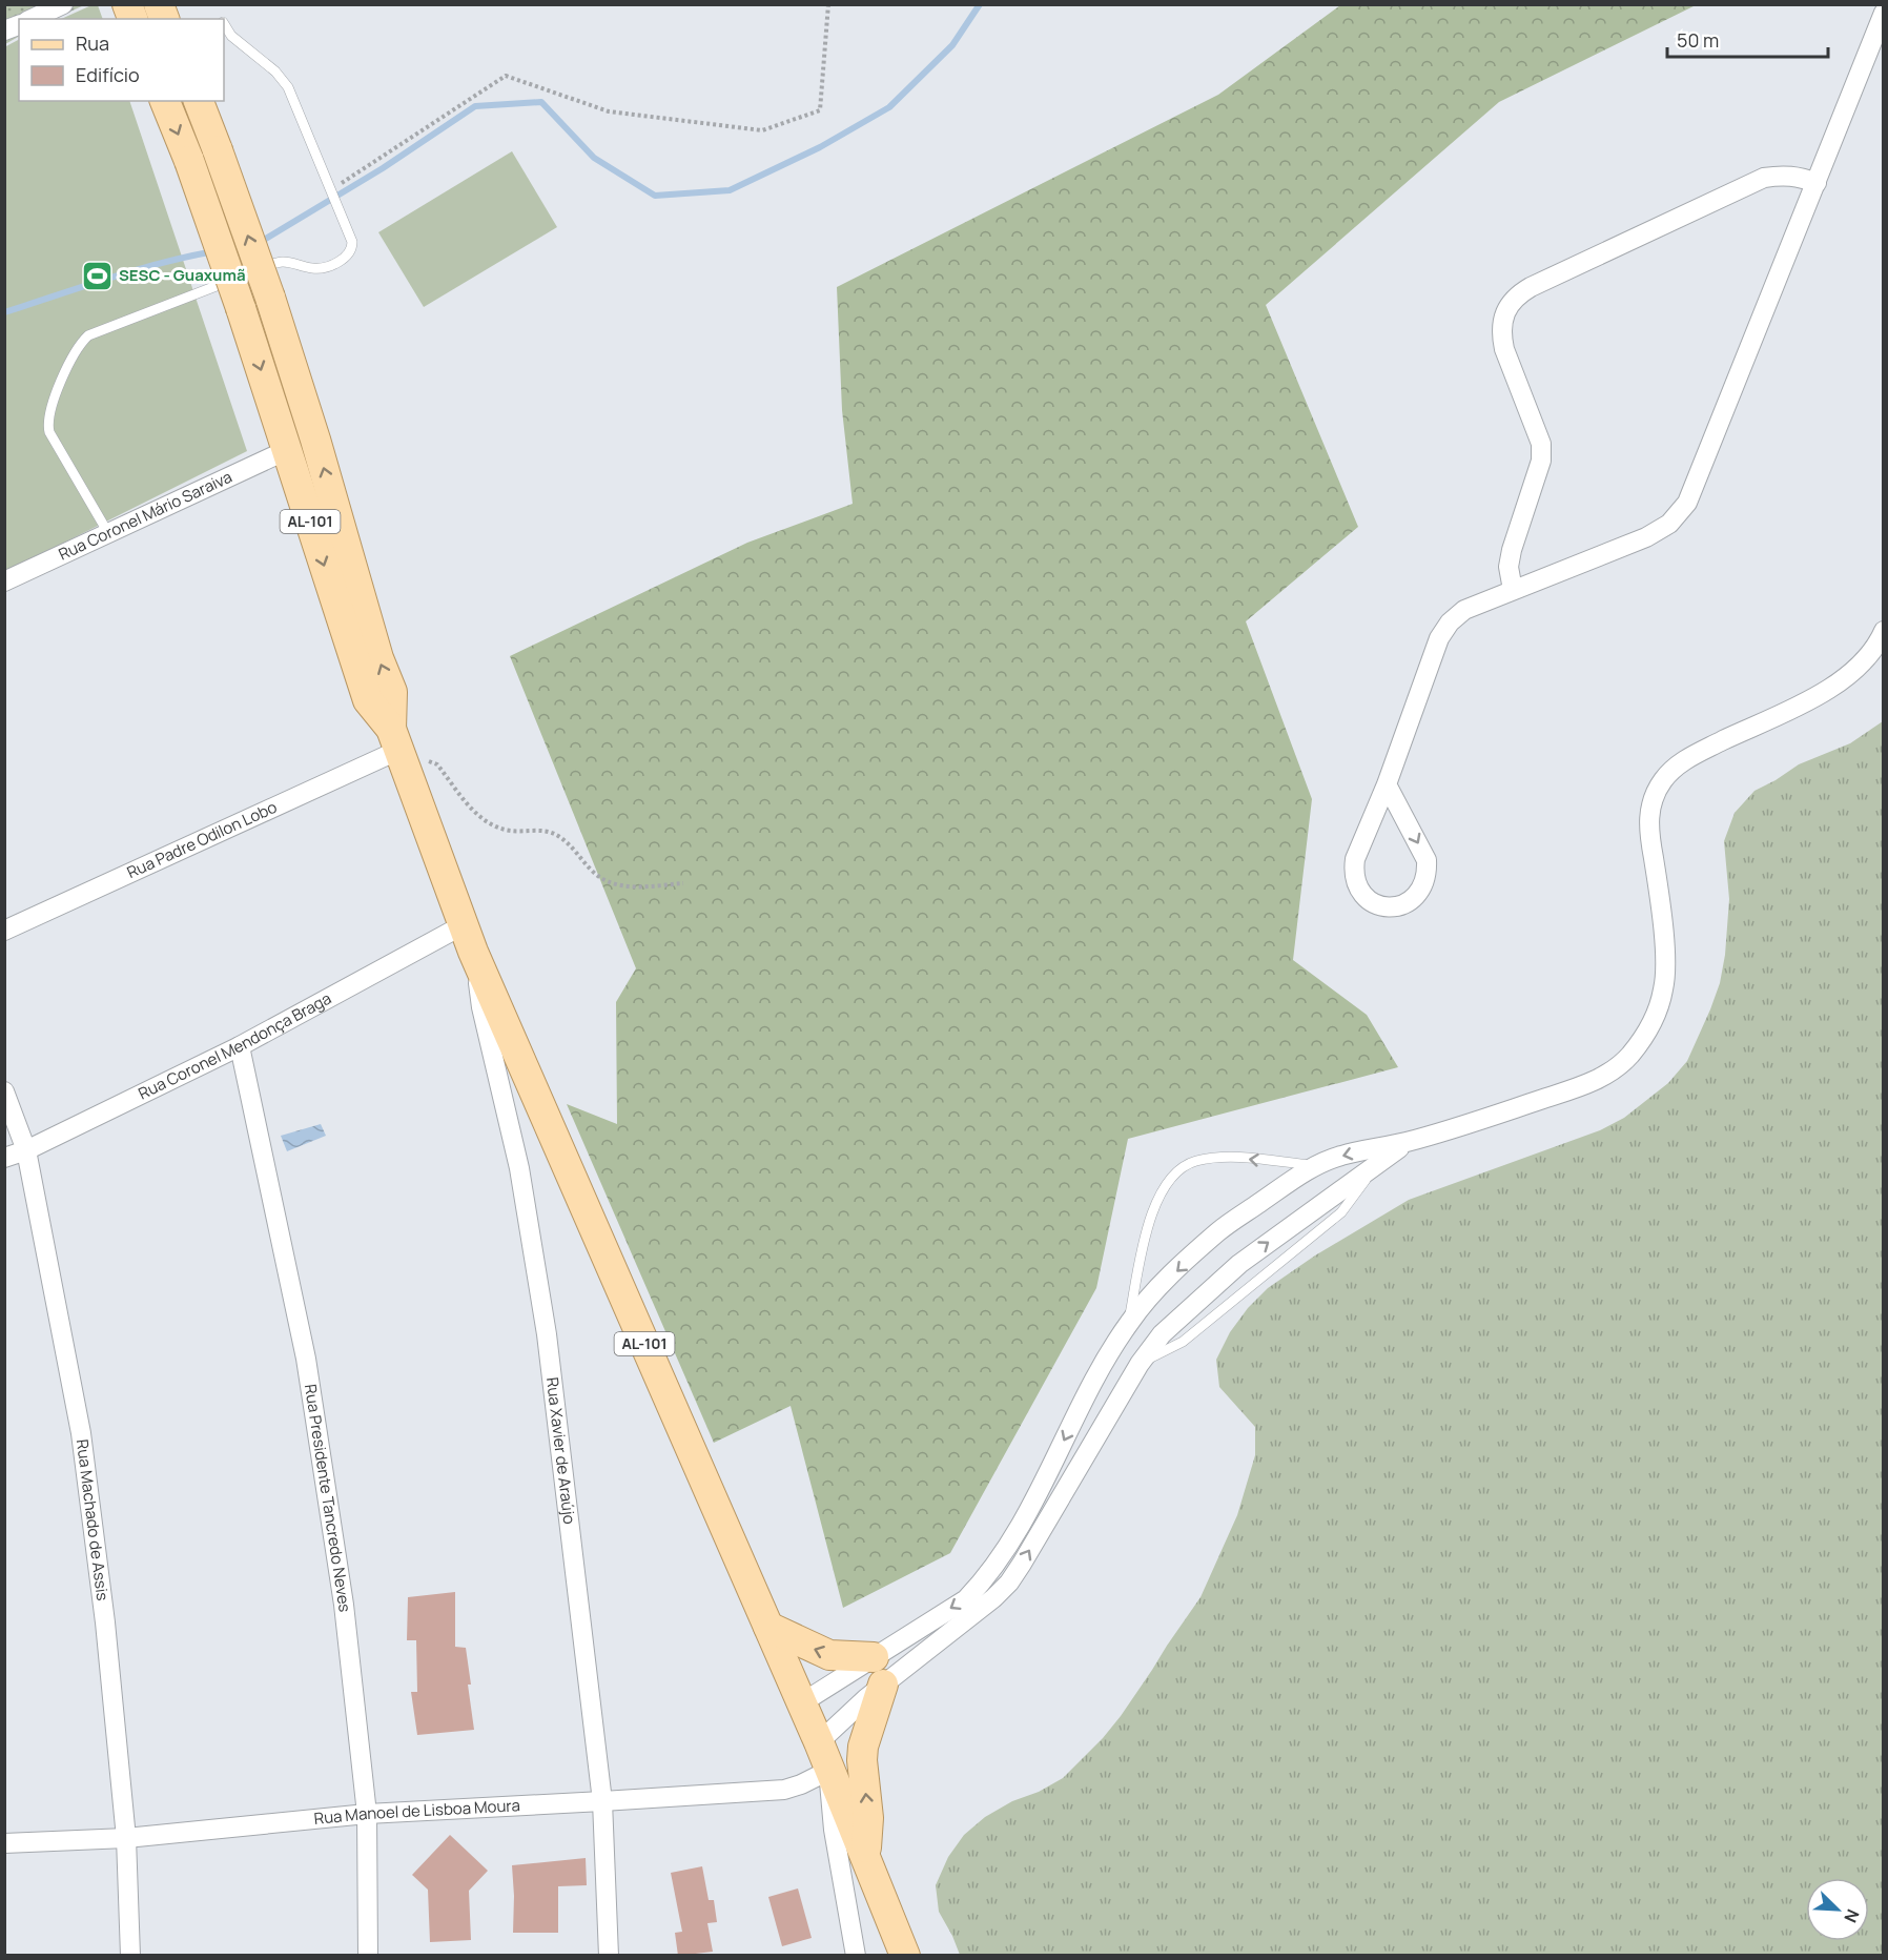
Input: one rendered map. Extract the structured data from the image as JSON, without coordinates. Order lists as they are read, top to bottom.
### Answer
{
  "streets": {
    "main road": ["AL-101"],
    "street": [
      "Rua Coronel Mário Saraiva",
      "Rua Padre Odilon Lobo",
      "Rua Coronel Mendonça Braga",
      "Rua Xavier de Araújo",
      "Rua Presidente Tancredo Neves",
      "Rua Machado de Assis",
      "Rua Manoel de Lisboa Moura"
    ]
  },
  "crossings": [
    ["Rua Coronel Mário Saraiva", "AL-101"],
    ["AL-101", "Rua Padre Odilon Lobo"],
    ["AL-101", "Rua Coronel Mendonça Braga"],
    ["AL-101", "Rua Xavier de Araújo"],
    ["AL-101", "Rua Manoel de Lisboa Moura"],
    ["Rua Coronel Mendonça Braga", "Rua Xavier de Araújo"],
    ["Rua Coronel Mendonça Braga", "Rua Presidente Tancredo Neves"],
    ["Rua Coronel Mendonça Braga", "Rua Machado de Assis"],
    ["Rua Xavier de Araújo", "Rua Manoel de Lisboa Moura"],
    ["Rua Presidente Tancredo Neves", "Rua Manoel de Lisboa Moura"],
    ["Rua Machado de Assis", "Rua Manoel de Lisboa Moura"]
  ],
  "places": {
    "sports": ["SESC - Guaxumã"]
  },
  "legend": ["Rua", "Edifício"],
  "scale_bar": "50 m",
  "north": "bottom right"
}
